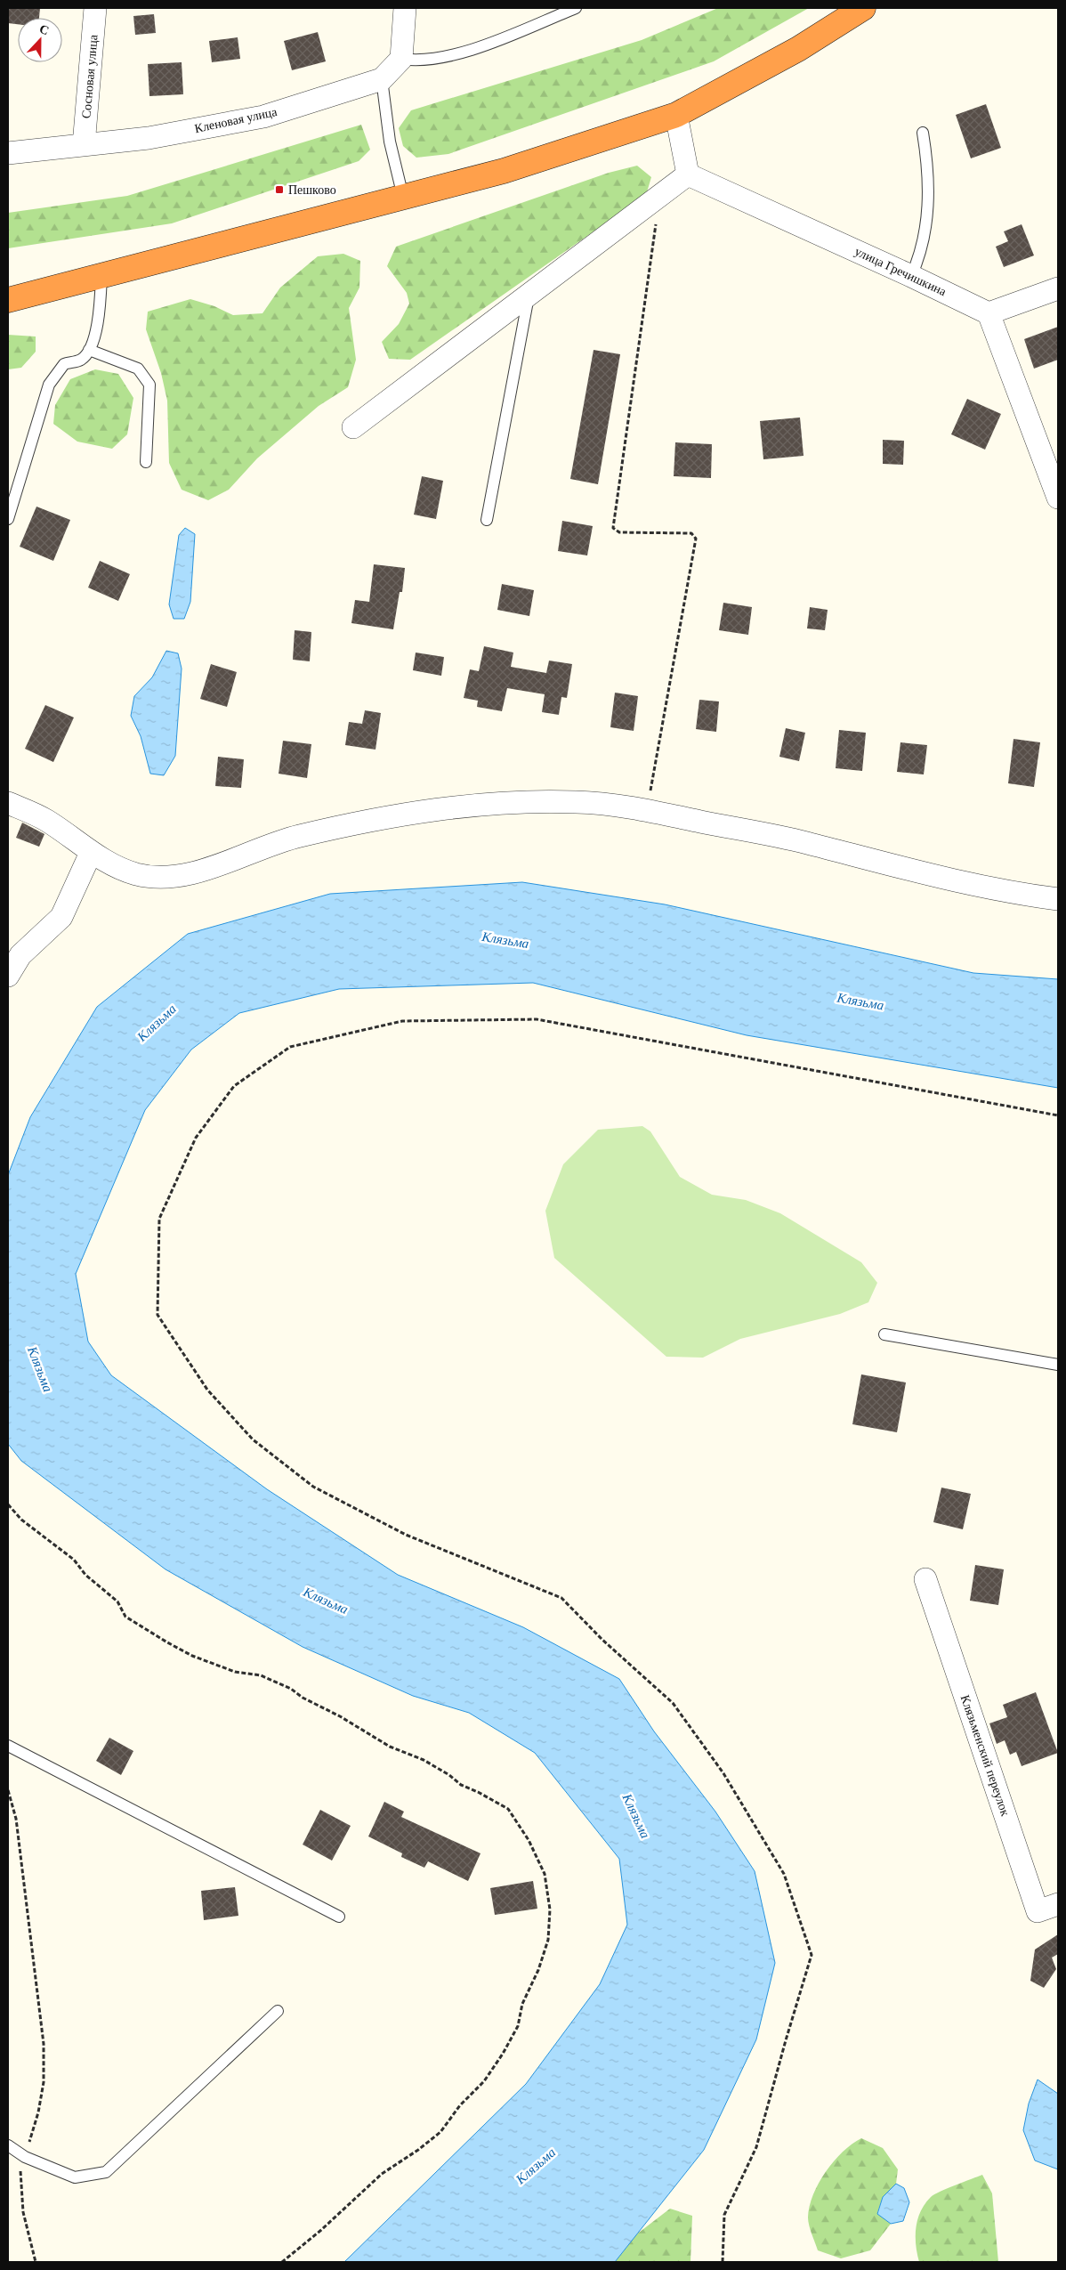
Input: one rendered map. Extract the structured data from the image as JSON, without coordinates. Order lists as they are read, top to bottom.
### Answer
{
  "streets": {
    "street": [
      "Сосновая улица",
      "Кленовая улица",
      "улица Гречишкина",
      "Клязьменский переулок"
    ]
  },
  "crossings": [
    ["Сосновая улица", "Кленовая улица"]
  ],
  "water": ["Клязьма"],
  "places": {
    "transit": ["Пешково"]
  },
  "north": "top"
}
